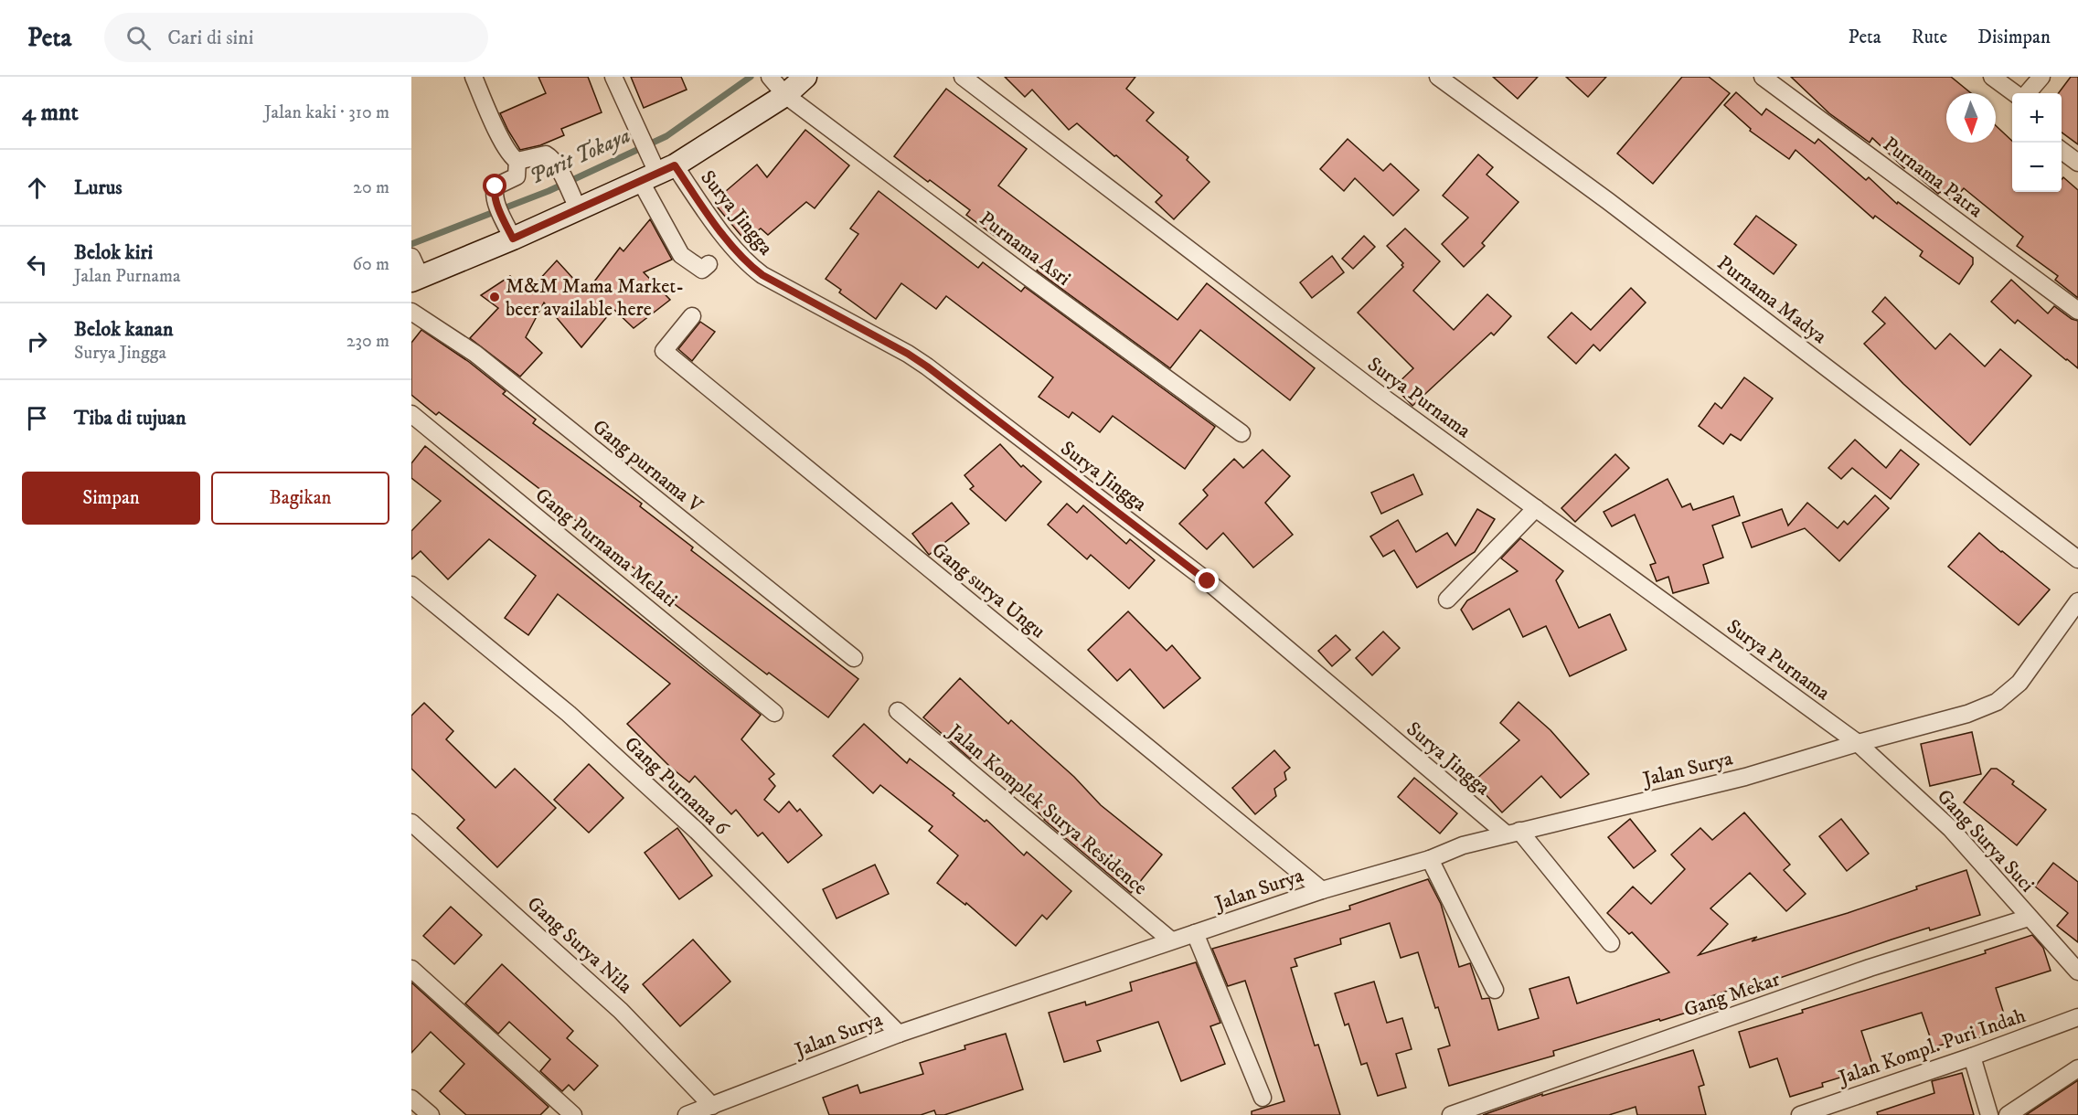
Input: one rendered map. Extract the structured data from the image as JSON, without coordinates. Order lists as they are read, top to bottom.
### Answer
{
  "streets": {
    "street": [
      "Purnama Patra",
      "Surya Jingga",
      "Purnama Asri",
      "Purnama Madya",
      "Surya Purnama",
      "Gang purnama V",
      "Gang Purnama Melati",
      "Gang surya Ungu",
      "Jalan Surya",
      "Gang Purnama 6",
      "Jalan Komplek Surya Residence",
      "Gang Surya Suci",
      "Gang Surya Nila",
      "Gang Mekar",
      "Jalan Kompl. Puri Indah"
    ]
  },
  "crossings": [
    ["Surya Jingga", "Jalan Surya"],
    ["Surya Purnama", "Jalan Surya"],
    ["Surya Purnama", "Gang Surya Suci"],
    ["Gang surya Ungu", "Jalan Surya"],
    ["Jalan Surya", "Gang Purnama 6"],
    ["Jalan Surya", "Jalan Komplek Surya Residence"],
    ["Jalan Surya", "Gang Surya Suci"],
    ["Jalan Surya", "Gang Surya Nila"],
    ["Gang Surya Suci", "Gang Mekar"]
  ],
  "water": ["Parit Tokaya"],
  "places": ["M&M Mama Market- beer available here"],
  "north": "bottom",
  "page": {
    "header": "Peta",
    "search": "Cari di sini",
    "nav": ["Peta", "Rute", "Disimpan"],
    "heading": ["4 mnt", "Jalan kaki · 310 m"],
    "map_buttons": ["+", "−"],
    "list": [
      ["Lurus", "20 m"],
      ["Belok kiri", "Jalan Purnama", "60 m"],
      ["Belok kanan", "Surya Jingga", "230 m"],
      "Tiba di tujuan"
    ],
    "buttons": ["Simpan", "Bagikan"]
  }
}
